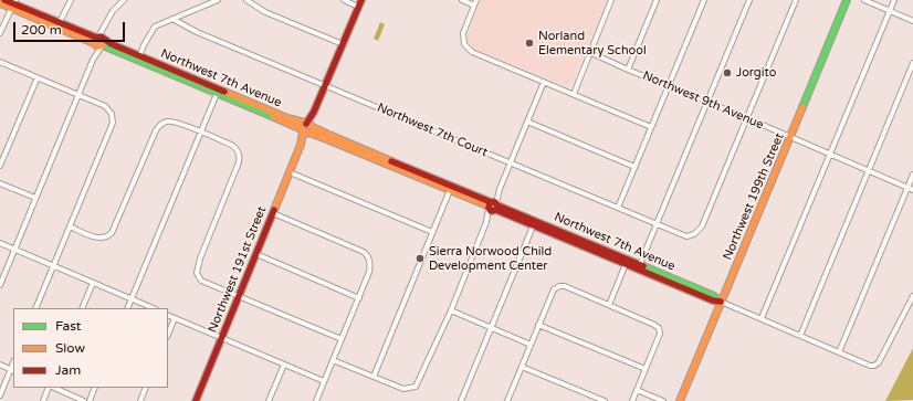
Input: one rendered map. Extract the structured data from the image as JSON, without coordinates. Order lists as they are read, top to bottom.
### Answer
{
  "streets": {
    "street": [
      "Northwest 7th Avenue",
      "Northwest 9th Avenue",
      "Northwest 7th Court",
      "Northwest 199th Street",
      "Northwest 191st Street"
    ]
  },
  "crossings": [
    ["Northwest 7th Avenue", "Northwest 199th Street"],
    ["Northwest 7th Avenue", "Northwest 191st Street"],
    ["Northwest 9th Avenue", "Northwest 7th Court"],
    ["Northwest 9th Avenue", "Northwest 199th Street"],
    ["Northwest 7th Court", "Northwest 191st Street"]
  ],
  "places": ["Norland Elementary School", "Jorgito", "Sierra Norwood Child Development Center"],
  "legend": ["Fast", "Slow", "Jam"],
  "scale_bar": "200 m"
}
